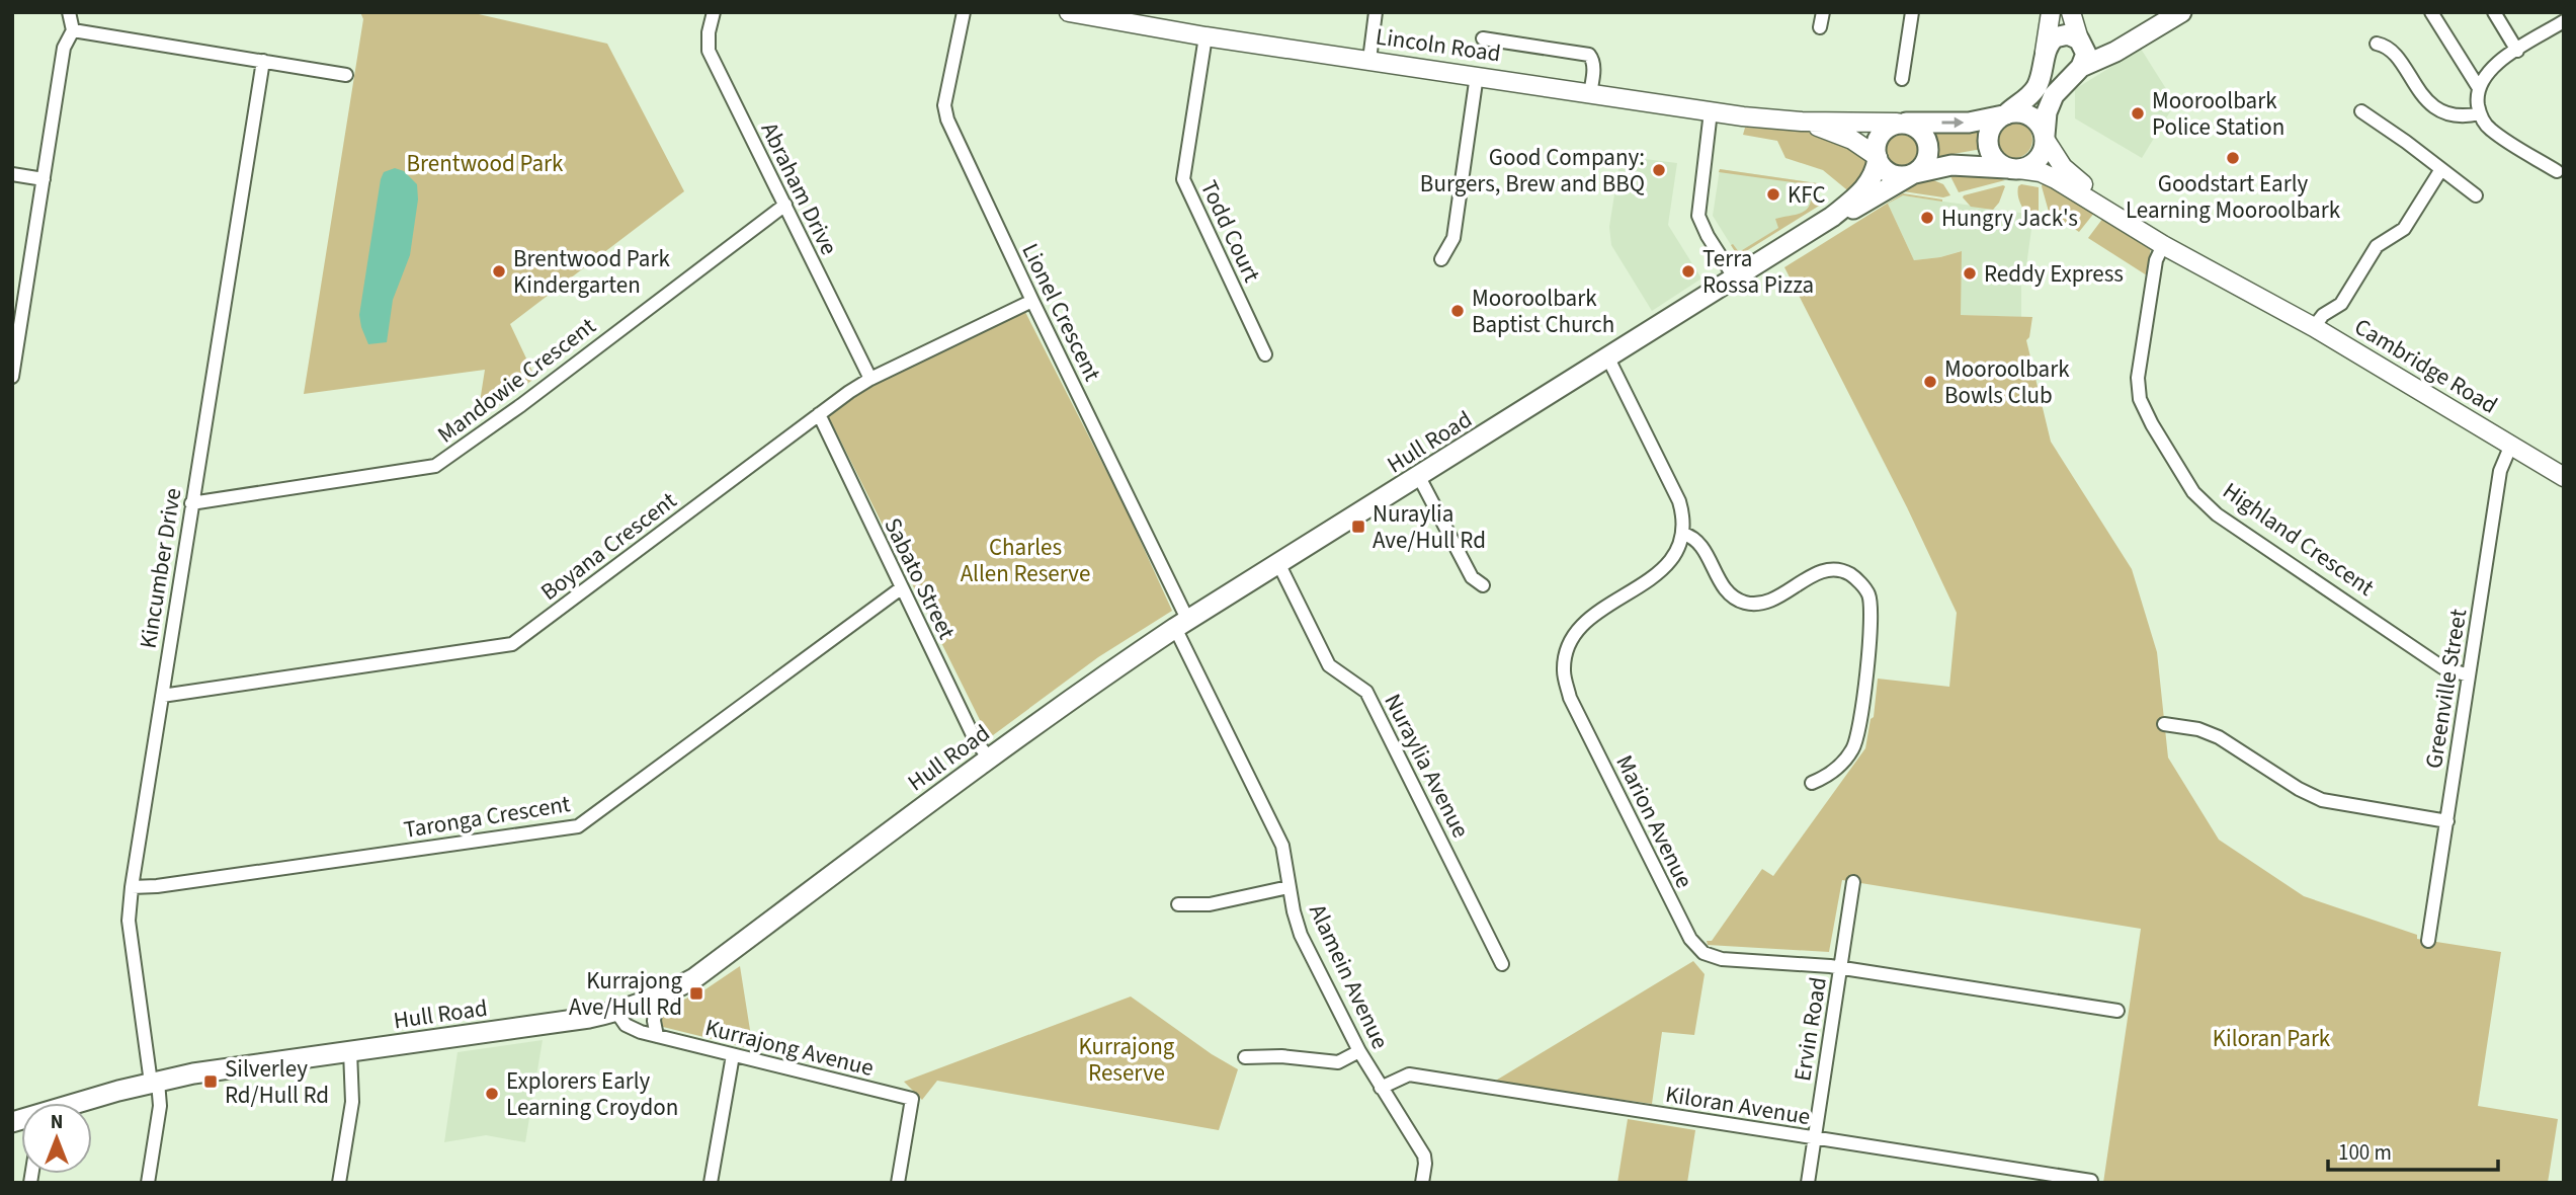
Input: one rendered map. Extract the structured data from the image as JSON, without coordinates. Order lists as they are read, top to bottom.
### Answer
{
  "streets": {
    "main road": ["Lincoln Road", "Cambridge Road", "Hull Road"],
    "street": [
      "Abraham Drive",
      "Todd Court",
      "Lionel Crescent",
      "Mandowie Crescent",
      "Highland Crescent",
      "Boyana Crescent",
      "Kincumber Drive",
      "Sabato Street",
      "Greenville Street",
      "Nuraylia Avenue",
      "Taronga Crescent",
      "Marion Avenue",
      "Alamein Avenue",
      "Ervin Road",
      "Kurrajong Avenue",
      "Kiloran Avenue"
    ]
  },
  "crossings": [
    ["Lincoln Road", "Todd Court"],
    ["Lincoln Road", "Hull Road"],
    ["Abraham Drive", "Mandowie Crescent"],
    ["Abraham Drive", "Boyana Crescent"],
    ["Lionel Crescent", "Hull Road"],
    ["Lionel Crescent", "Boyana Crescent"],
    ["Lionel Crescent", "Alamein Avenue"],
    ["Cambridge Road", "Hull Road"],
    ["Cambridge Road", "Highland Crescent"],
    ["Cambridge Road", "Greenville Street"],
    ["Mandowie Crescent", "Kincumber Drive"],
    ["Hull Road", "Kincumber Drive"],
    ["Hull Road", "Sabato Street"],
    ["Hull Road", "Nuraylia Avenue"],
    ["Hull Road", "Alamein Avenue"],
    ["Hull Road", "Kurrajong Avenue"],
    ["Highland Crescent", "Greenville Street"],
    ["Boyana Crescent", "Kincumber Drive"],
    ["Boyana Crescent", "Sabato Street"],
    ["Kincumber Drive", "Taronga Crescent"],
    ["Sabato Street", "Taronga Crescent"],
    ["Marion Avenue", "Ervin Road"],
    ["Alamein Avenue", "Kiloran Avenue"],
    ["Ervin Road", "Kiloran Avenue"]
  ],
  "parks": [
    "Brentwood Park",
    "Charles Allen Reserve",
    "Kiloran Park",
    "Kurrajong Reserve"
  ],
  "places": {
    "other": [
      "Mooroolbark Police Station",
      "Goodstart Early Learning Mooroolbark",
      "Good Company: Burgers, Brew and BBQ",
      "KFC",
      "Hungry Jack's",
      "Brentwood Park Kindergarten",
      "Terra Rossa Pizza",
      "Reddy Express",
      "Mooroolbark Baptist Church",
      "Mooroolbark Bowls Club",
      "Explorers Early Learning Croydon"
    ],
    "transit": ["Nuraylia Ave/Hull Rd", "Kurrajong Ave/Hull Rd", "Silverley Rd/Hull Rd"]
  },
  "scale_bar": "100 m",
  "north": "top"
}
